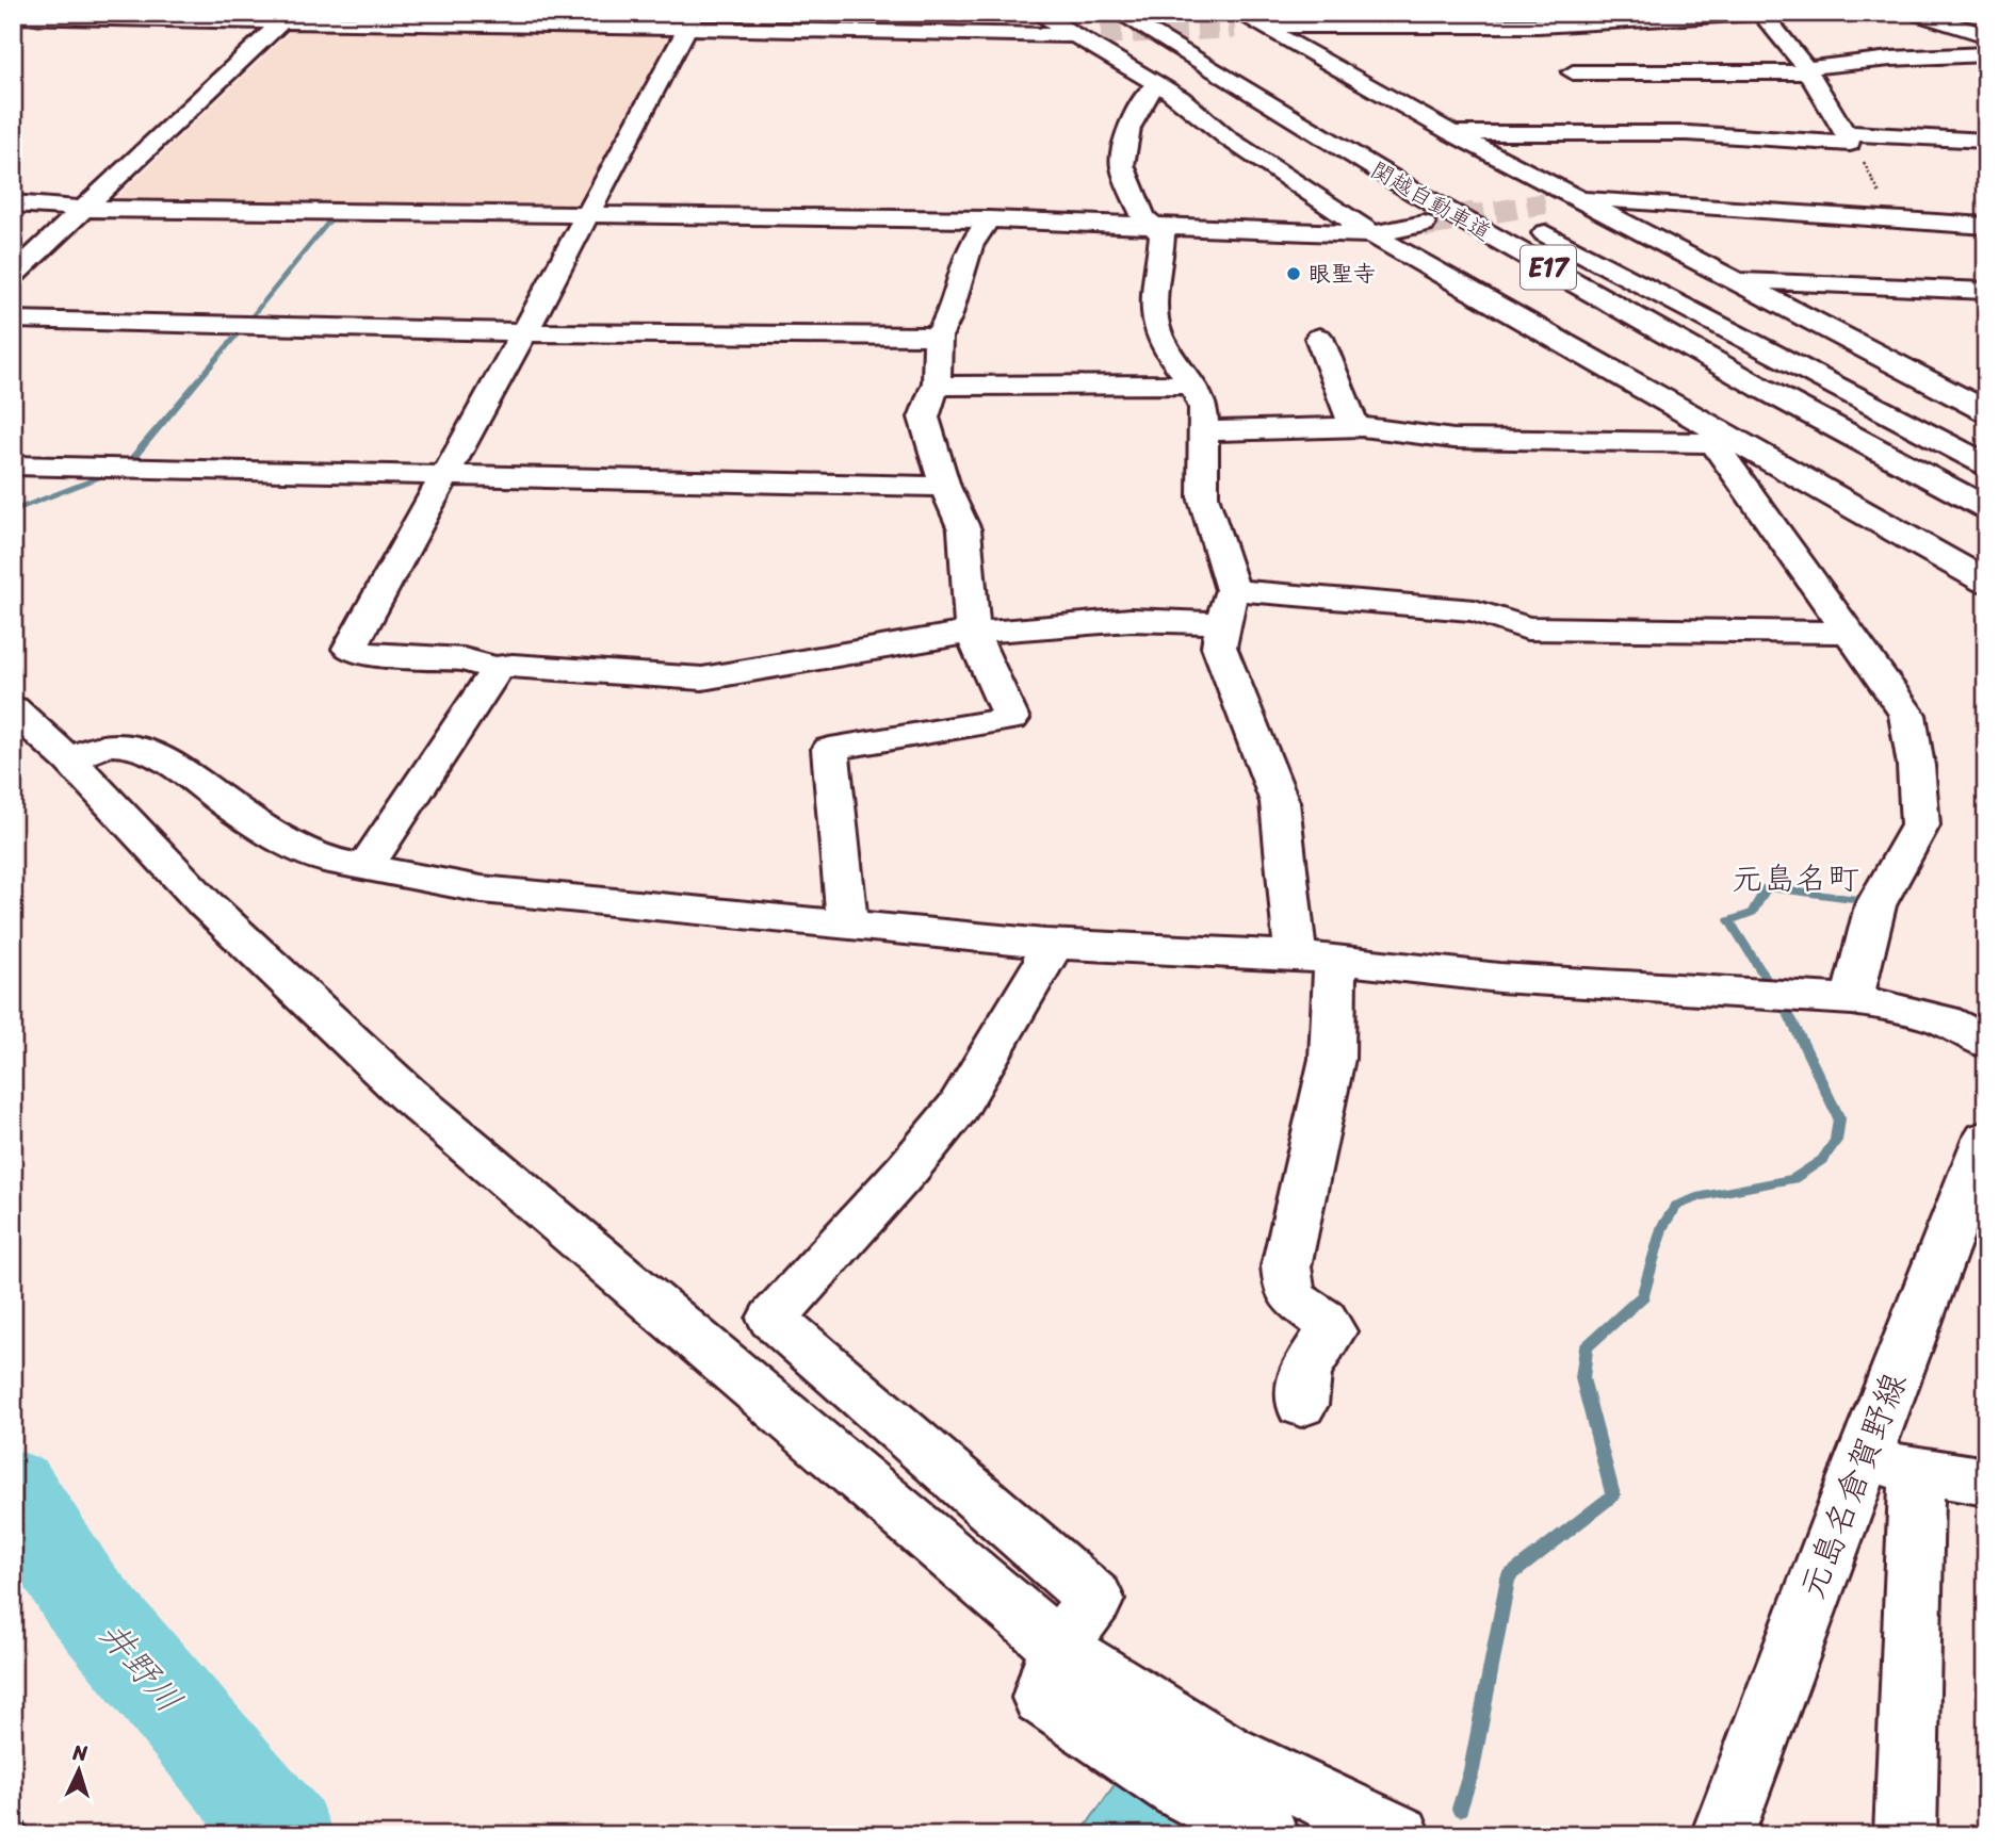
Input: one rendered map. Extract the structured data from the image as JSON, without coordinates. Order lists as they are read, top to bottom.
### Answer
{
  "streets": {
    "main road": ["関越自動車道", "E17", "元島名倉賀野線"]
  },
  "districts": ["元島名町"],
  "water": ["井野川"],
  "places": ["眼聖寺"],
  "north": "top"
}
